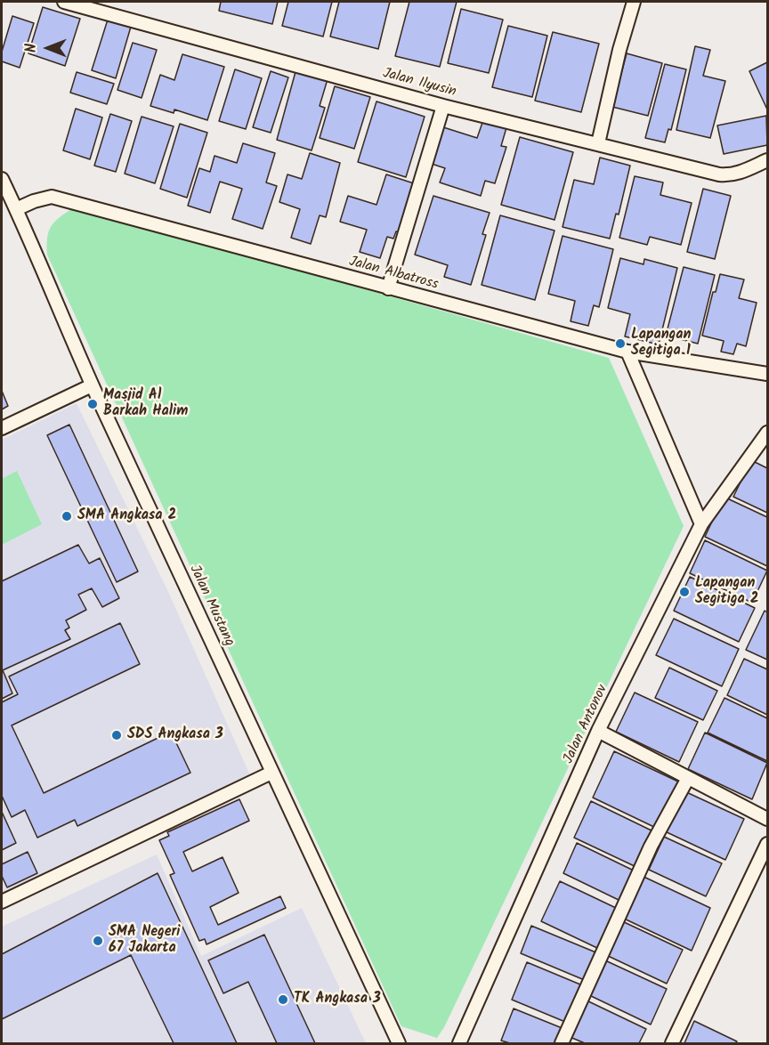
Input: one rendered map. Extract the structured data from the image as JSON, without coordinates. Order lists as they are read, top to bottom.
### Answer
{
  "streets": {
    "lane": [
      "Jalan Ilyusin",
      "Jalan Albatross",
      "Jalan Mustang",
      "Jalan Antonov"
    ]
  },
  "crossings": [
    ["Jalan Albatross", "Jalan Mustang"]
  ],
  "places": [
    "Lapangan Segitiga 1",
    "Masjid Al Barkah Halim",
    "SMA Angkasa 2",
    "Lapangan Segitiga 2",
    "SDS Angkasa 3",
    "SMA Negeri 67 Jakarta",
    "TK Angkasa 3"
  ],
  "north": "left"
}
